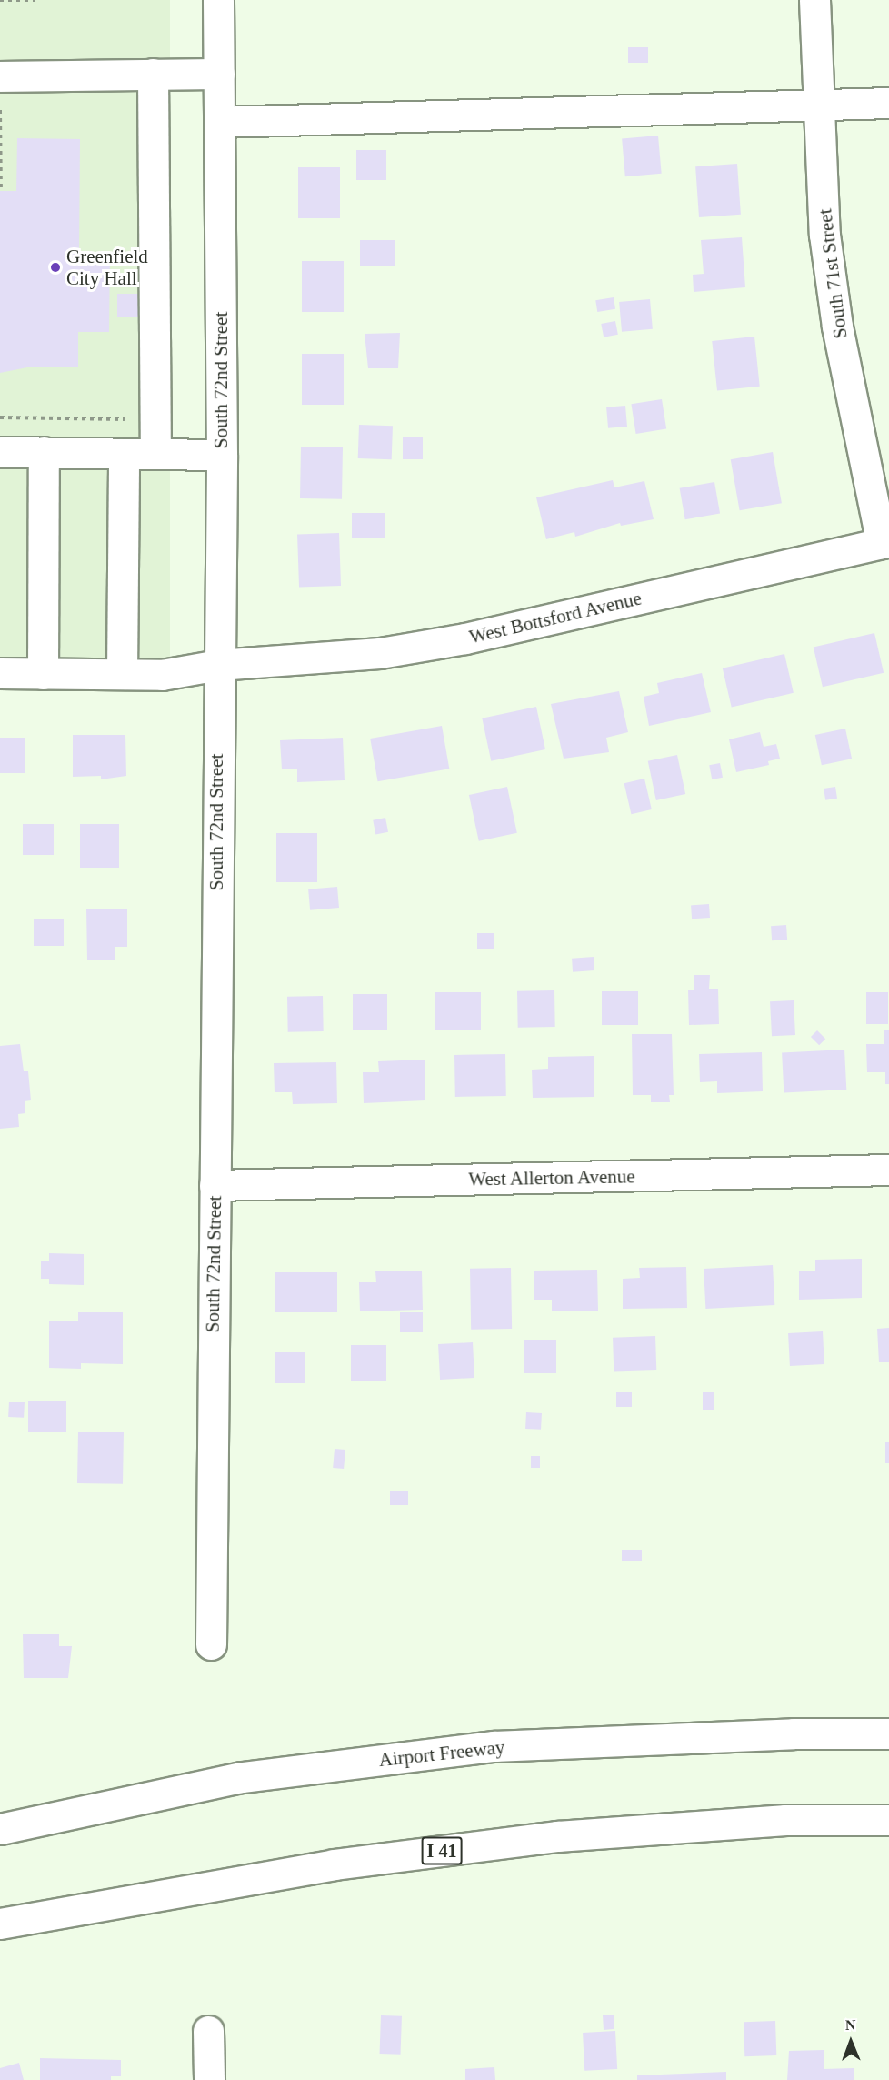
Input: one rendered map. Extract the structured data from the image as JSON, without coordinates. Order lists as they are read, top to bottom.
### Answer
{
  "streets": {
    "main road": [
      "South 71st Street",
      "South 72nd Street",
      "West Bottsford Avenue",
      "West Allerton Avenue",
      "Airport Freeway",
      "I 41"
    ]
  },
  "crossings": [
    ["South 71st Street", "West Bottsford Avenue"],
    ["South 72nd Street", "West Bottsford Avenue"],
    ["South 72nd Street", "West Allerton Avenue"]
  ],
  "places": ["Greenfield City Hall"],
  "north": "top"
}
